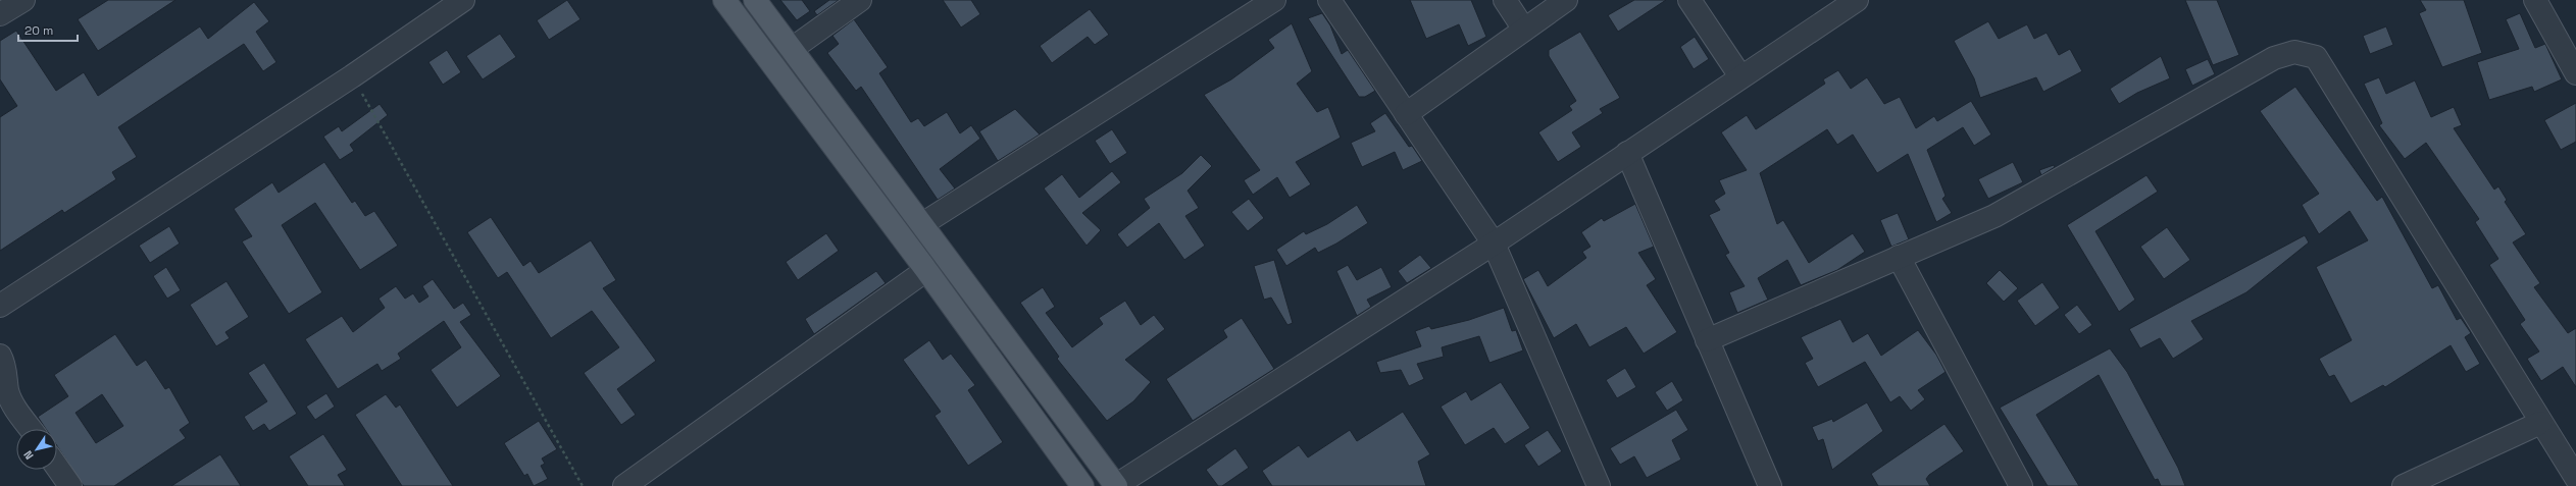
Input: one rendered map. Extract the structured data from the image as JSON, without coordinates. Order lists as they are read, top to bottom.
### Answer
{
  "scale_bar": "20 m",
  "north": "bottom left"
}
